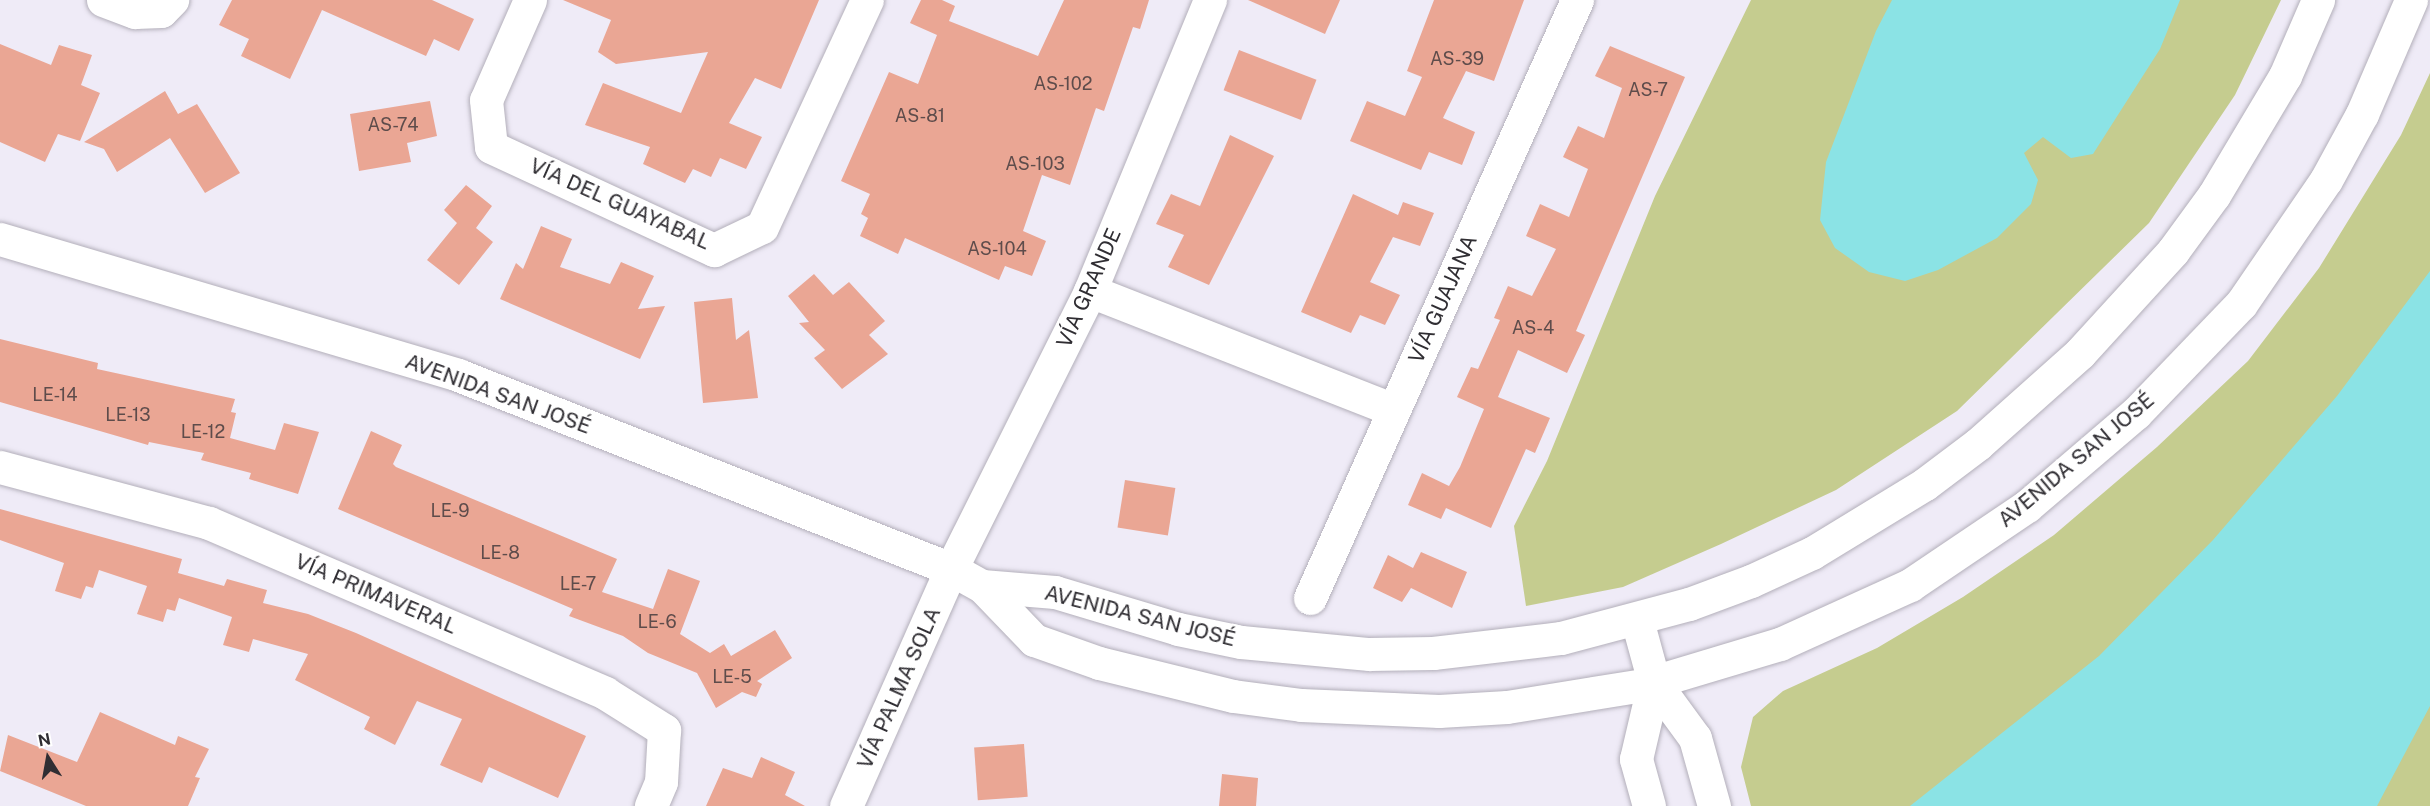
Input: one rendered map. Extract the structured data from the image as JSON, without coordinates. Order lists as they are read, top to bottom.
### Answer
{
  "streets": {
    "street": [
      "VÍA DEL GUAYABAL",
      "VÍA GRANDE",
      "VÍA GUAJANA",
      "AVENIDA SAN JOSÉ",
      "VÍA PRIMAVERAL",
      "VÍA PALMA SOLA"
    ]
  },
  "crossings": [
    ["VÍA GRANDE", "AVENIDA SAN JOSÉ"],
    ["VÍA GRANDE", "VÍA PALMA SOLA"],
    ["AVENIDA SAN JOSÉ", "VÍA PALMA SOLA"]
  ],
  "house_numbers": [
    "AS-39",
    "AS-102",
    "AS-7",
    "AS-81",
    "AS-74",
    "AS-103",
    "AS-104",
    "AS-4",
    "LE-14",
    "LE-13",
    "LE-12",
    "LE-9",
    "LE-8",
    "LE-7",
    "LE-6",
    "LE-5"
  ],
  "north": "top"
}
